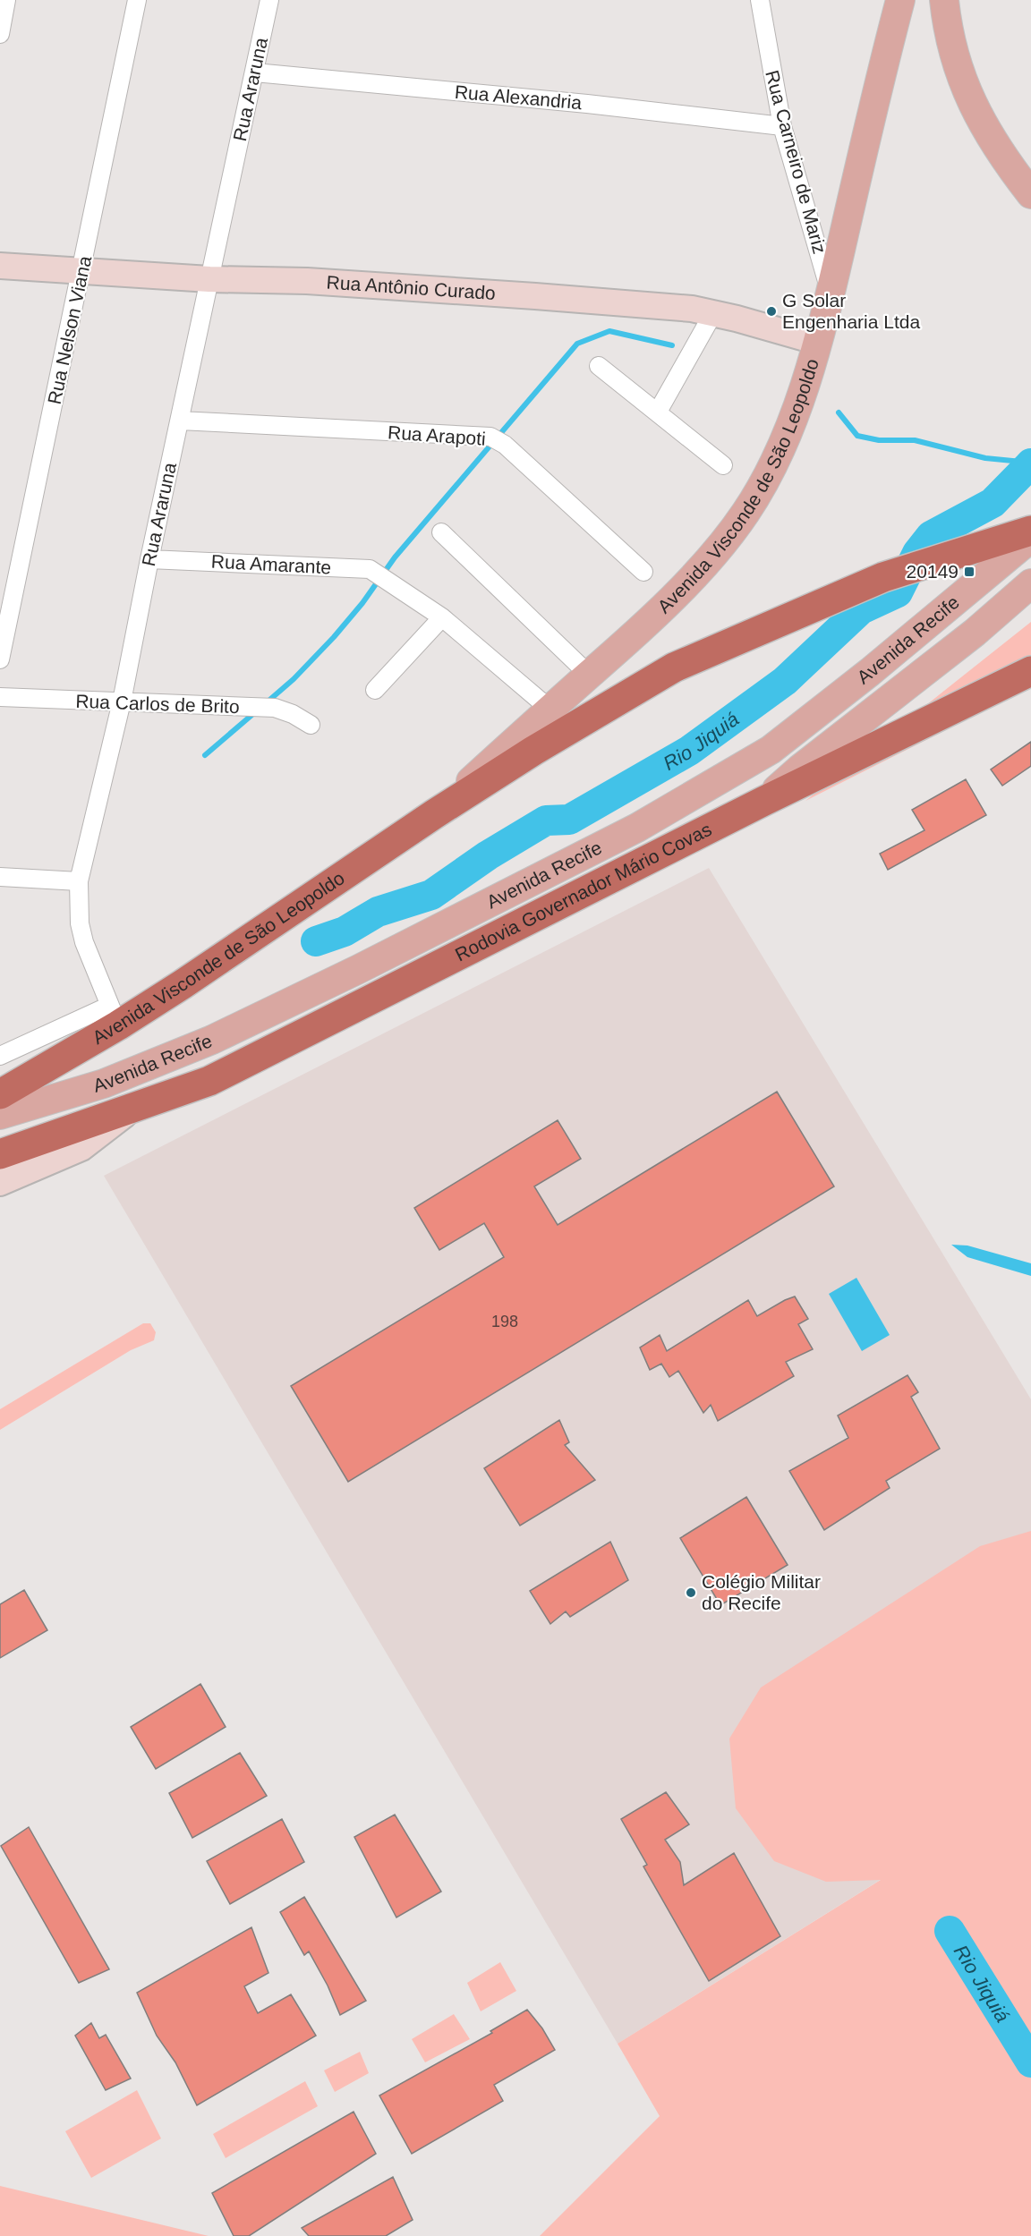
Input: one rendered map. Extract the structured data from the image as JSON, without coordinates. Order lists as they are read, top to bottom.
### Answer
{
  "streets": {
    "highway": ["Avenida Visconde de São Leopoldo", "Rodovia Governador Mário Covas"],
    "main road": ["Avenida Recife"],
    "street": [
      "Rua Araruna",
      "Rua Alexandria",
      "Rua Carneiro de Mariz",
      "Rua Antônio Curado",
      "Rua Nelson Viana",
      "Rua Arapoti",
      "Rua Amarante",
      "Rua Carlos de Brito"
    ]
  },
  "crossings": [
    ["Rua Araruna", "Rua Alexandria"],
    ["Rua Araruna", "Rua Antônio Curado"],
    ["Rua Araruna", "Rua Arapoti"],
    ["Rua Araruna", "Avenida Visconde de São Leopoldo"],
    ["Rua Araruna", "Rua Amarante"],
    ["Rua Araruna", "Rua Carlos de Brito"],
    ["Rua Alexandria", "Rua Carneiro de Mariz"],
    ["Rua Carneiro de Mariz", "Avenida Visconde de São Leopoldo"],
    ["Rua Antônio Curado", "Rua Nelson Viana"],
    ["Rua Antônio Curado", "Avenida Visconde de São Leopoldo"],
    ["Avenida Visconde de São Leopoldo", "Rua Amarante"],
    ["Avenida Recife", "Rodovia Governador Mário Covas"]
  ],
  "water": ["Rio Jiquiá"],
  "places": {
    "other": ["G Solar Engenharia Ltda", "Colégio Militar do Recife"],
    "transit": ["20149"]
  },
  "house_numbers": ["198"]
}
